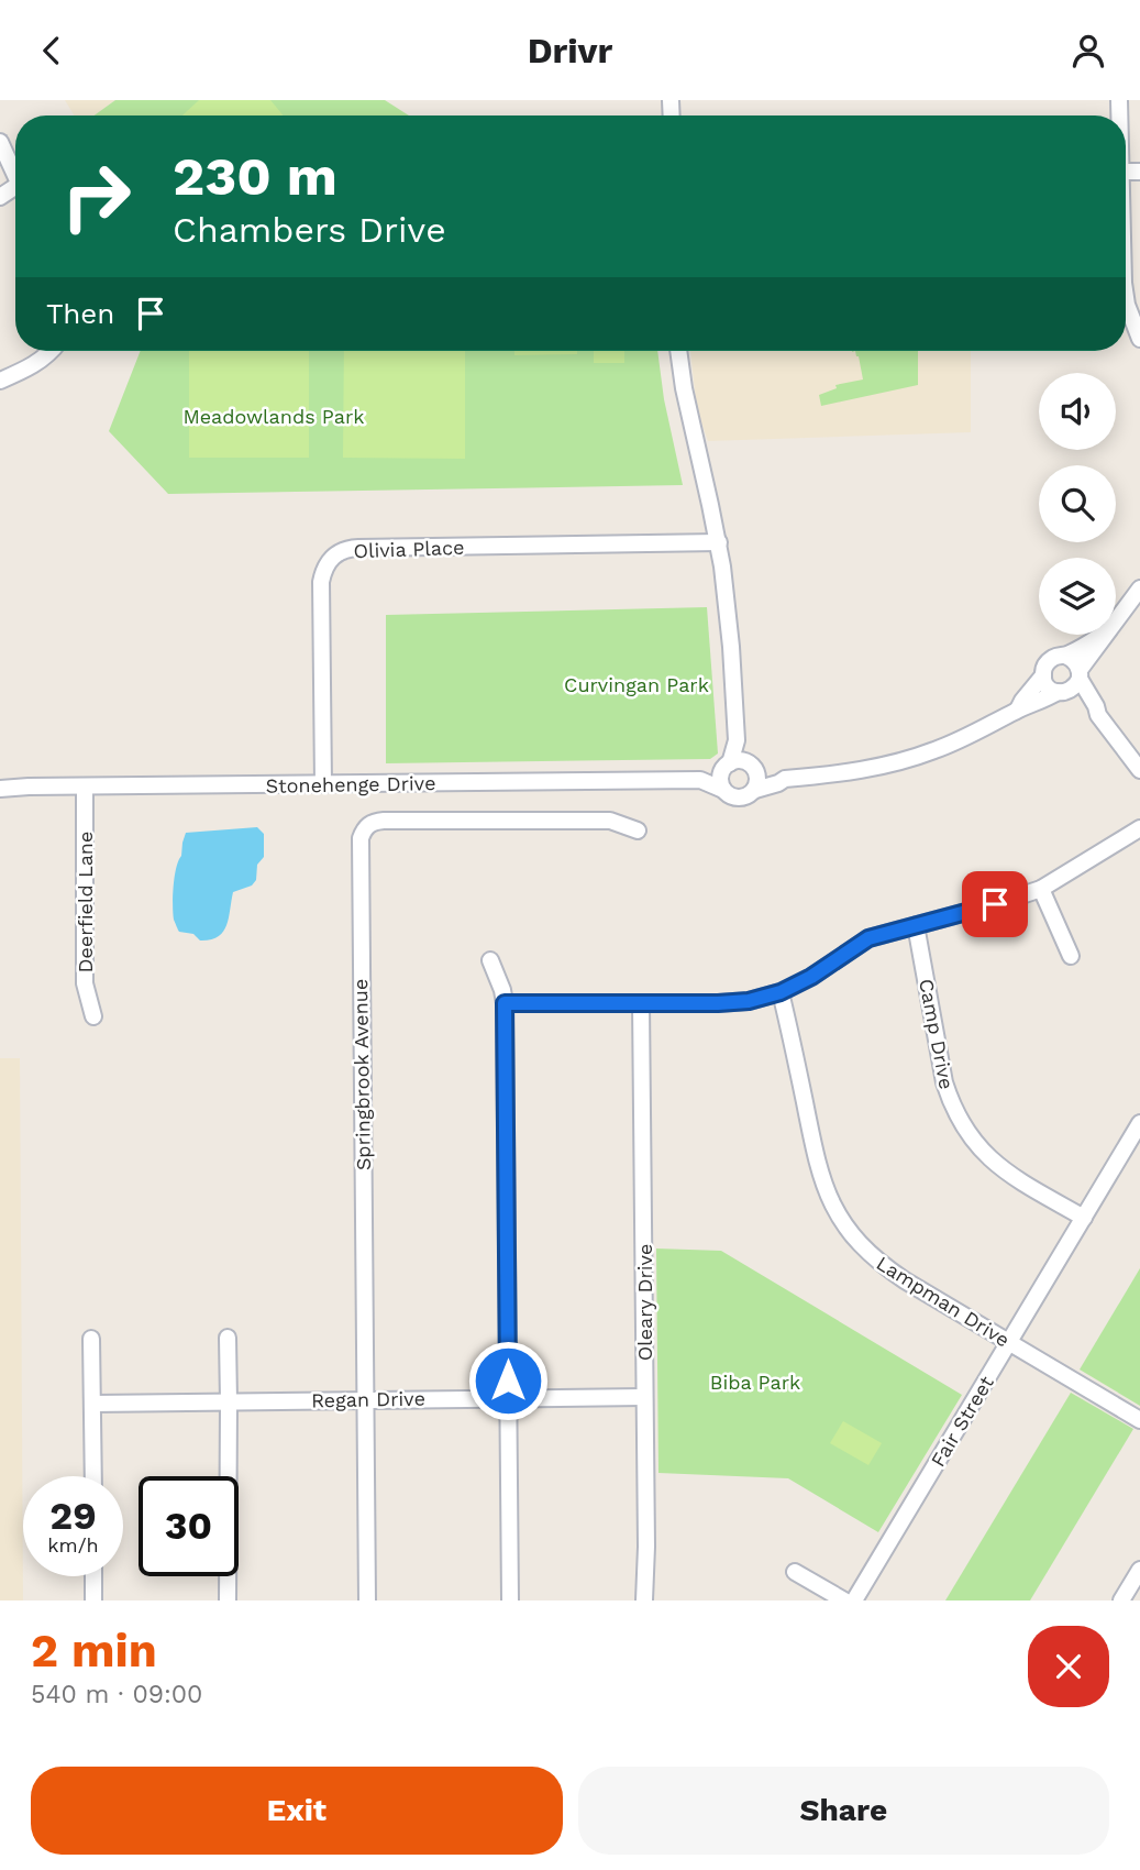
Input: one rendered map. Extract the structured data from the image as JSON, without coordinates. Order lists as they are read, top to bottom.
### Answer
{
  "streets": {
    "street": [
      "Olivia Place",
      "Stonehenge Drive",
      "Deerfield Lane",
      "Camp Drive",
      "Springbrook Avenue",
      "Lampman Drive",
      "Oleary Drive",
      "Regan Drive",
      "Fair Street"
    ]
  },
  "crossings": [
    ["Olivia Place", "Stonehenge Drive"],
    ["Stonehenge Drive", "Deerfield Lane"],
    ["Camp Drive", "Fair Street"],
    ["Springbrook Avenue", "Regan Drive"],
    ["Lampman Drive", "Fair Street"],
    ["Oleary Drive", "Regan Drive"]
  ],
  "parks": ["Meadowlands Park", "Curvingan Park", "Biba Park"],
  "page": {
    "header": "Drivr",
    "turn": ["230 m", "Chambers Drive"],
    "then": "Then",
    "speed": "29 km/h",
    "limit": "30",
    "heading": ["2 min", "540 m · 09:00"],
    "buttons": ["Exit", "Share"]
  }
}
